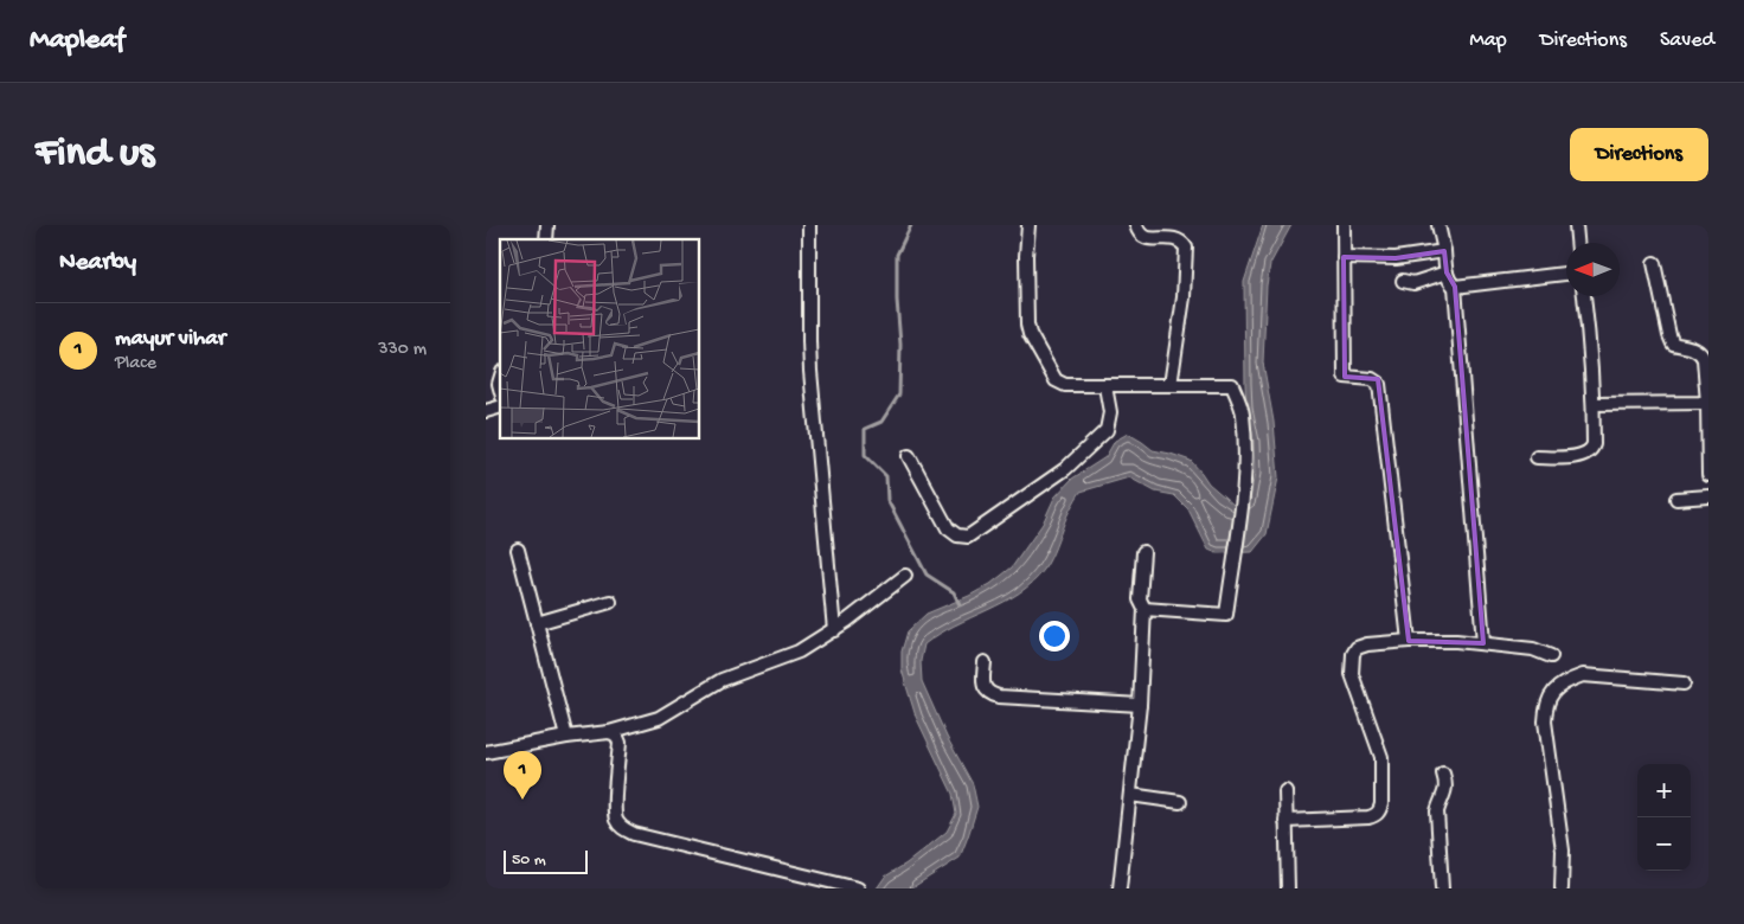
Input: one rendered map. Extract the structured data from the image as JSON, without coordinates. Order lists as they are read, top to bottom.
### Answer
{
  "scale_bar": "50 m",
  "north": "left",
  "page": {
    "header": "Mapleaf",
    "nav": ["Map", "Directions", "Saved"],
    "buttons": "Directions",
    "title": "Find us",
    "heading": "Nearby",
    "list": [
      {
        "mark": "1",
        "name": "mayur vihar",
        "note": "Place",
        "value": "330 m"
      }
    ],
    "pins": "1",
    "map_buttons": ["+", "−"],
    "scale": "50 m"
  }
}
